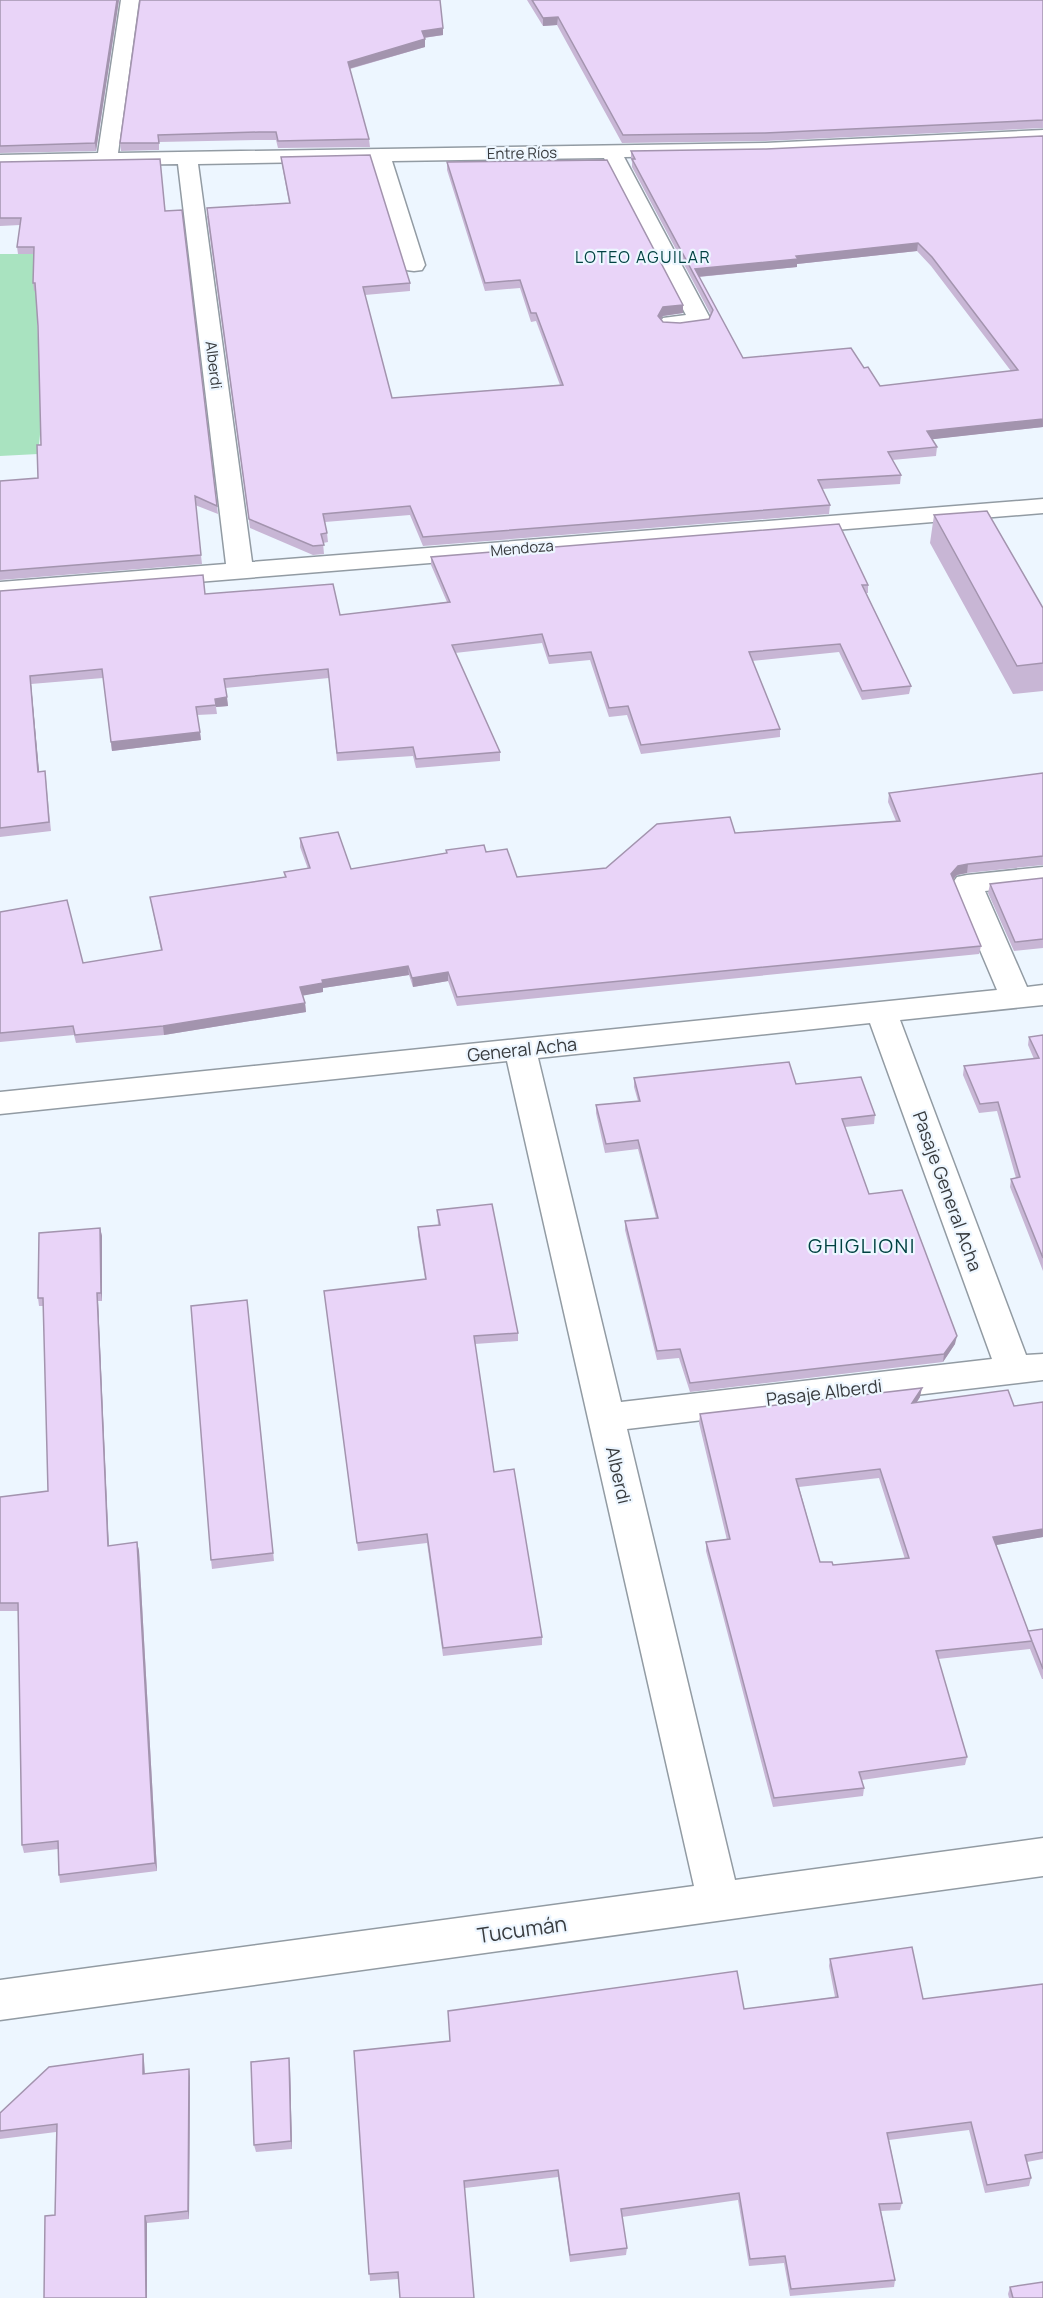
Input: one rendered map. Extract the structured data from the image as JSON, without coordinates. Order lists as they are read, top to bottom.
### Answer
{
  "streets": {
    "street": [
      "Entre Ríos",
      "Alberdi",
      "Mendoza",
      "General Acha",
      "Pasaje General Acha",
      "Pasaje Alberdi",
      "Tucumán"
    ]
  },
  "crossings": [
    ["Entre Ríos", "Alberdi"],
    ["Alberdi", "Mendoza"],
    ["Alberdi", "General Acha"],
    ["Alberdi", "Pasaje Alberdi"],
    ["Alberdi", "Tucumán"],
    ["General Acha", "Pasaje General Acha"],
    ["Pasaje General Acha", "Pasaje Alberdi"]
  ],
  "districts": ["LOTEO AGUILAR", "GHIGLIONI"]
}
